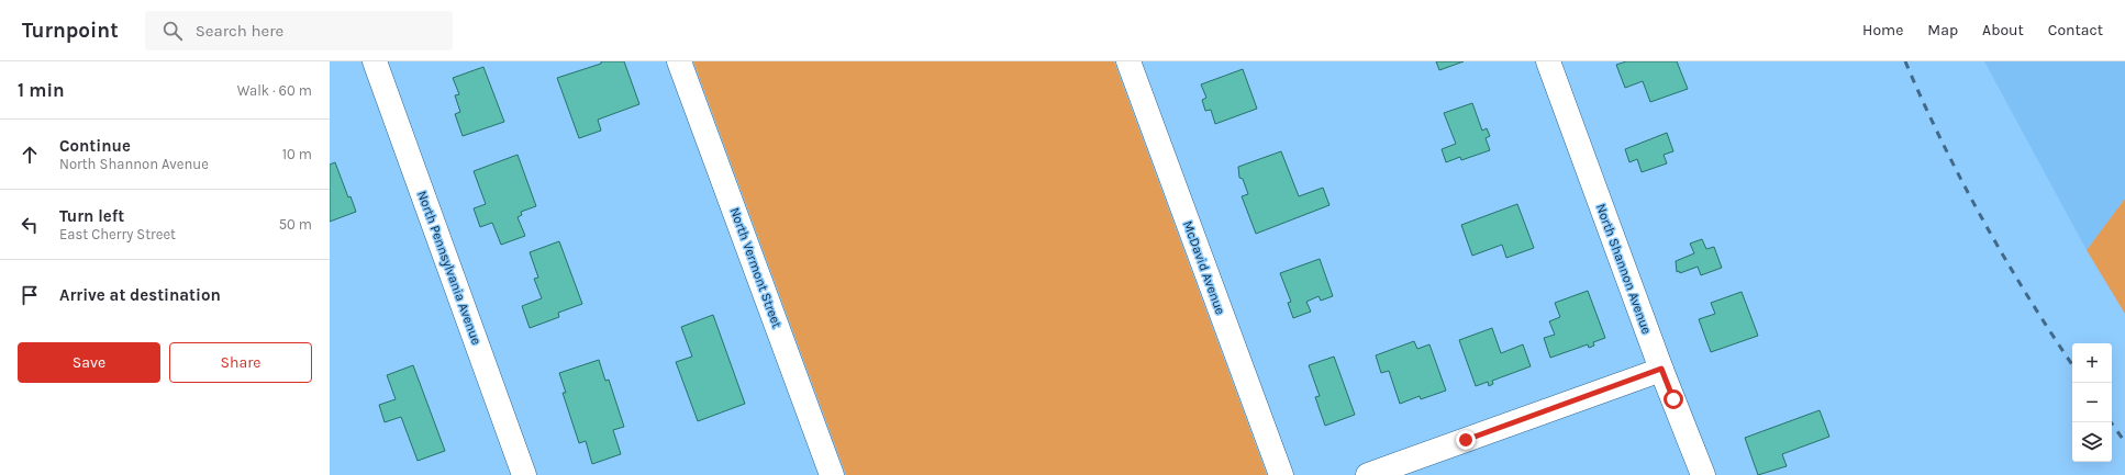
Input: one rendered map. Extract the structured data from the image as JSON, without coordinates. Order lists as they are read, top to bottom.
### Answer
{
  "streets": {
    "street": [
      "North Pennsylvania Avenue",
      "North Vermont Street",
      "McDavid Avenue",
      "North Shannon Avenue"
    ]
  },
  "page": {
    "header": "Turnpoint",
    "search": "Search here",
    "nav": [
      "Home",
      "Map",
      "About",
      "Contact"
    ],
    "heading": ["1 min", "Walk · 60 m"],
    "list": [
      ["Continue", "North Shannon Avenue", "10 m"],
      ["Turn left", "East Cherry Street", "50 m"],
      "Arrive at destination"
    ],
    "buttons": ["Save", "Share"],
    "map_buttons": ["+", "−"]
  }
}
